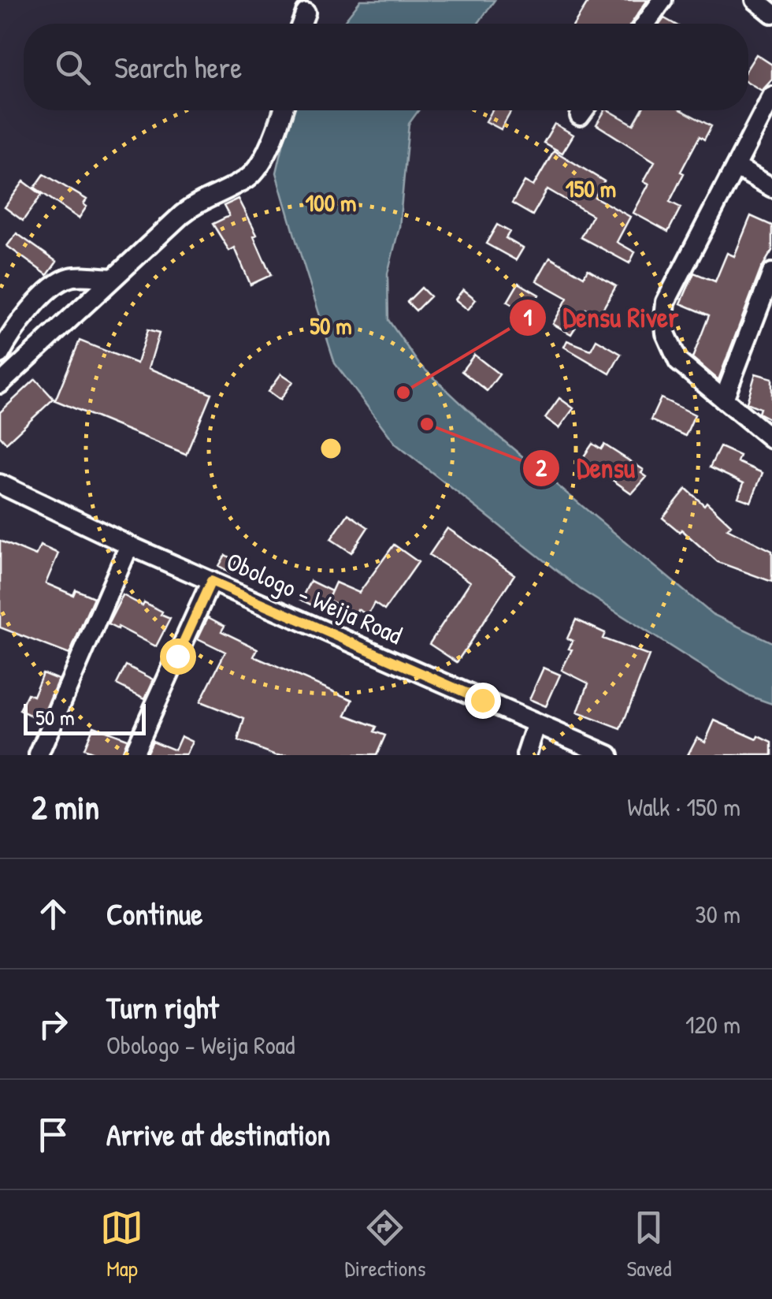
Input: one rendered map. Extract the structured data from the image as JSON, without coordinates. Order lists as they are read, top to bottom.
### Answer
{
  "streets": {
    "street": ["Obologo - Weija Road"]
  },
  "places": ["Densu River", "Densu"],
  "scale_bar": "50 m",
  "page": {
    "search": "Search here",
    "scale": "50 m",
    "heading": ["2 min", "Walk · 150 m"],
    "list": [
      ["Continue", "30 m"],
      ["Turn right", "Obologo - Weija Road", "120 m"],
      "Arrive at destination"
    ],
    "nav": ["Map", "Directions", "Saved"]
  },
  "rings": ["150 m", "100 m", "50 m"]
}
